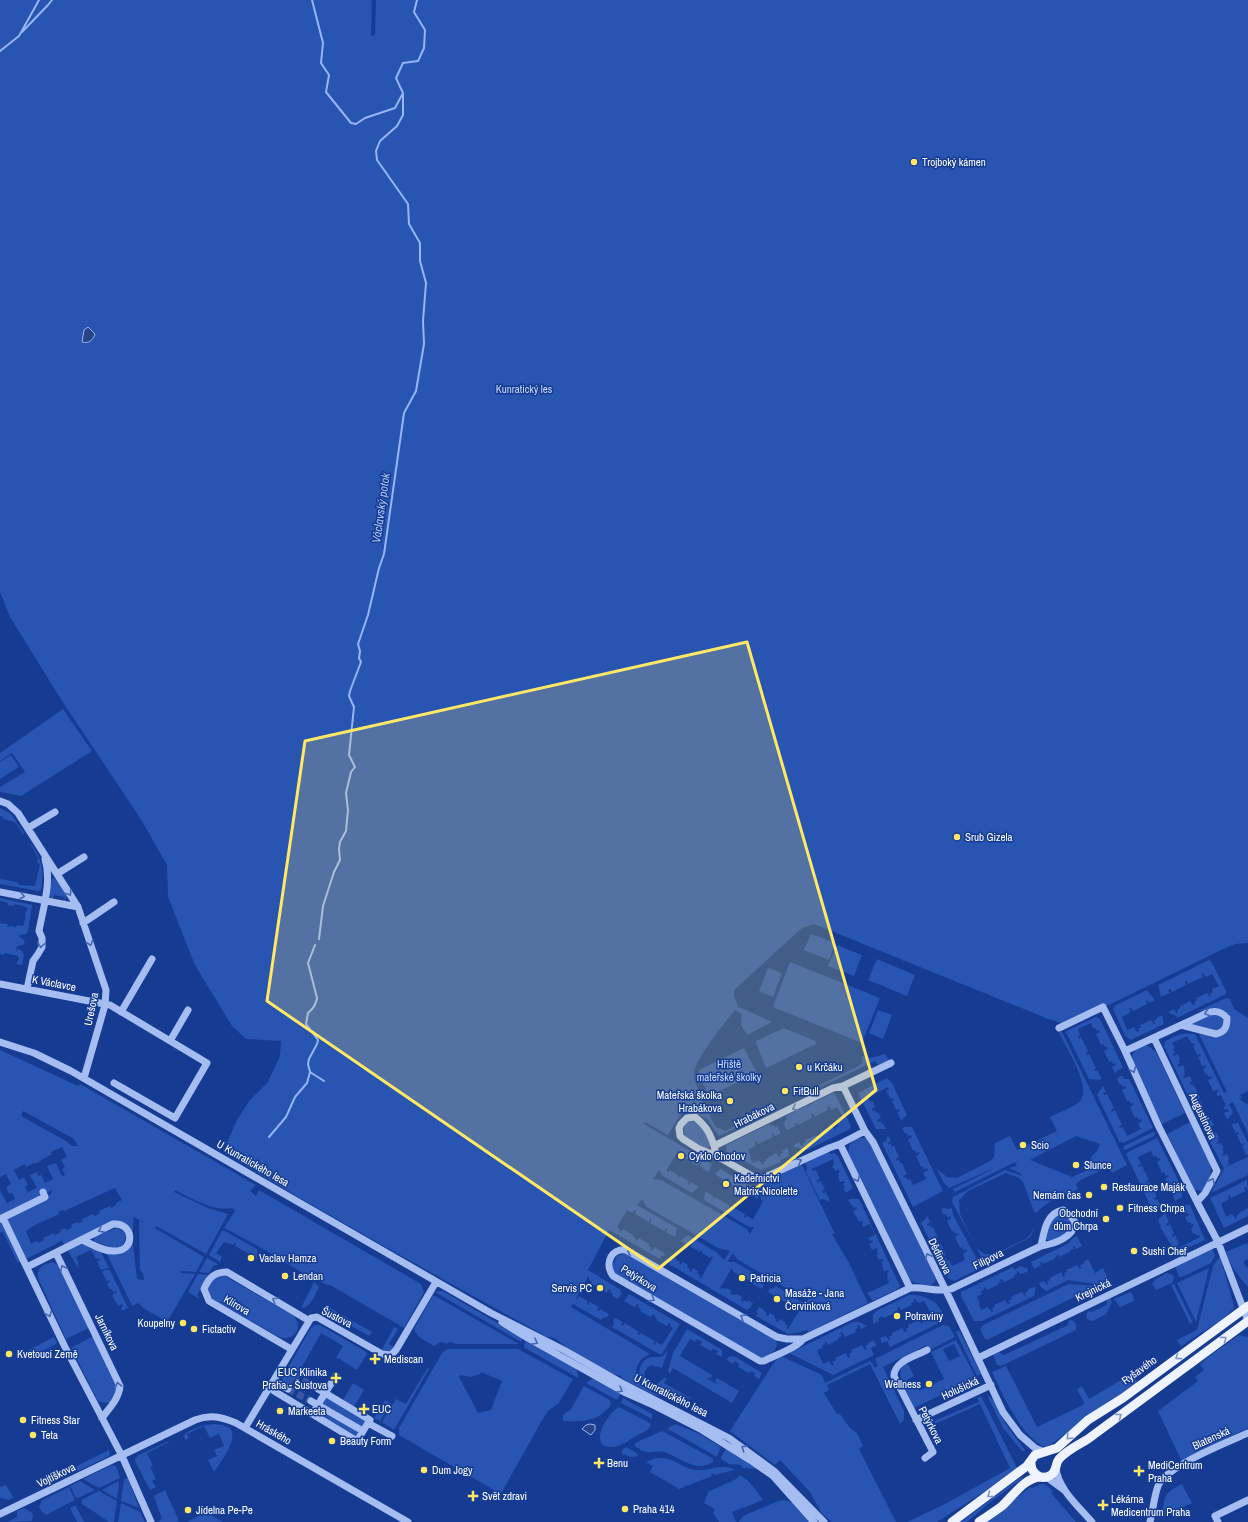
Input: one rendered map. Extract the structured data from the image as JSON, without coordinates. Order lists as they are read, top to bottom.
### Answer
{
  "streets": {
    "main road": ["Ryšavého"],
    "street": [
      "K Václavce",
      "Urešova",
      "Hrabákova",
      "Augustinova",
      "U Kunratického lesa",
      "Dědinova",
      "Filipova",
      "Petýrkova",
      "Krejnická",
      "Klírova",
      "Šustova",
      "Jarníkova",
      "Holušická",
      "Hráského",
      "Blatenská",
      "Vojtíškova"
    ]
  },
  "crossings": [
    ["K Václavce", "Urešova"],
    ["Urešova", "U Kunratického lesa"],
    ["Hrabákova", "Dědinova"],
    ["U Kunratického lesa", "Šustova"],
    ["Dědinova", "Filipova"],
    ["Dědinova", "Petýrkova"],
    ["Dědinova", "Krejnická"],
    ["Dědinova", "Ryšavého"],
    ["Dědinova", "Holušická"],
    ["Filipova", "Petýrkova"],
    ["Petýrkova", "Holušická"],
    ["Klírova", "Šustova"],
    ["Šustova", "Hráského"],
    ["Hráského", "Vojtíškova"]
  ],
  "one_way": ["Urešova", "Hrabákova"],
  "water": ["Václavský potok"],
  "parks": ["Kunratický les", "Hřiště mateřské školky"],
  "places": {
    "other": [
      "Trojboký kámen",
      "Srub Gizela",
      "u Krčáku",
      "FitBull",
      "Mateřská školka Hrabákova",
      "Scio",
      "Cyklo Chodov",
      "Slunce",
      "Kadeřnictví Matrix-Nicolette",
      "Restaurace Maják",
      "Nemám čas",
      "Fitness Chrpa",
      "Obchodní dům Chrpa",
      "Sushi Chef",
      "Vaclav Hamza",
      "Lendan",
      "Patricia",
      "Servis PC",
      "Masáže - Jana Červinková",
      "Potraviny",
      "Koupelny",
      "Fictactiv",
      "Kvetoucí Země",
      "Wellness",
      "Markeeta",
      "Fitness Star",
      "Teta",
      "Beauty Form",
      "Dum Jogy",
      "Praha 414",
      "Jídelna Pe-Pe"
    ],
    "health": [
      "Mediscan",
      "EUC Klinika Praha - Šustova",
      "EUC",
      "Benu",
      "MediCentrum Praha",
      "Svēt zdravi",
      "Lékárna Medicentrum Praha"
    ]
  }
}
